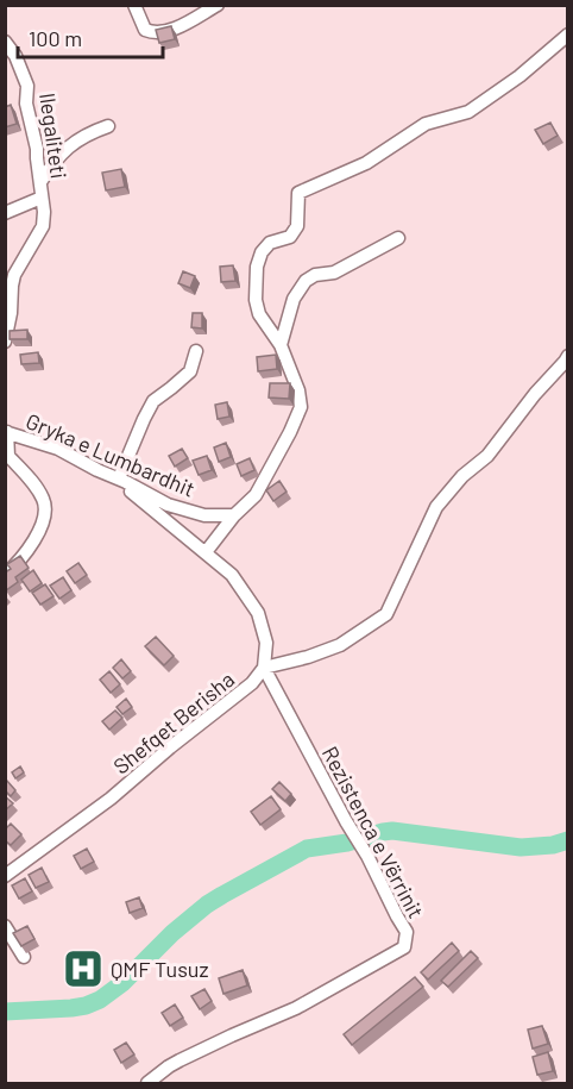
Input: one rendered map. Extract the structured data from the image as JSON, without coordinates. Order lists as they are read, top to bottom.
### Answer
{
  "streets": {
    "street": [
      "Ilegaliteti",
      "Gryka e Lumbardhit",
      "Shefqet Berisha",
      "Rezistenca e Vërrinit"
    ]
  },
  "crossings": [
    ["Gryka e Lumbardhit", "Shefqet Berisha"],
    ["Shefqet Berisha", "Rezistenca e Vërrinit"]
  ],
  "places": {
    "hospital": ["QMF Tusuz"]
  },
  "scale_bar": "100 m"
}
